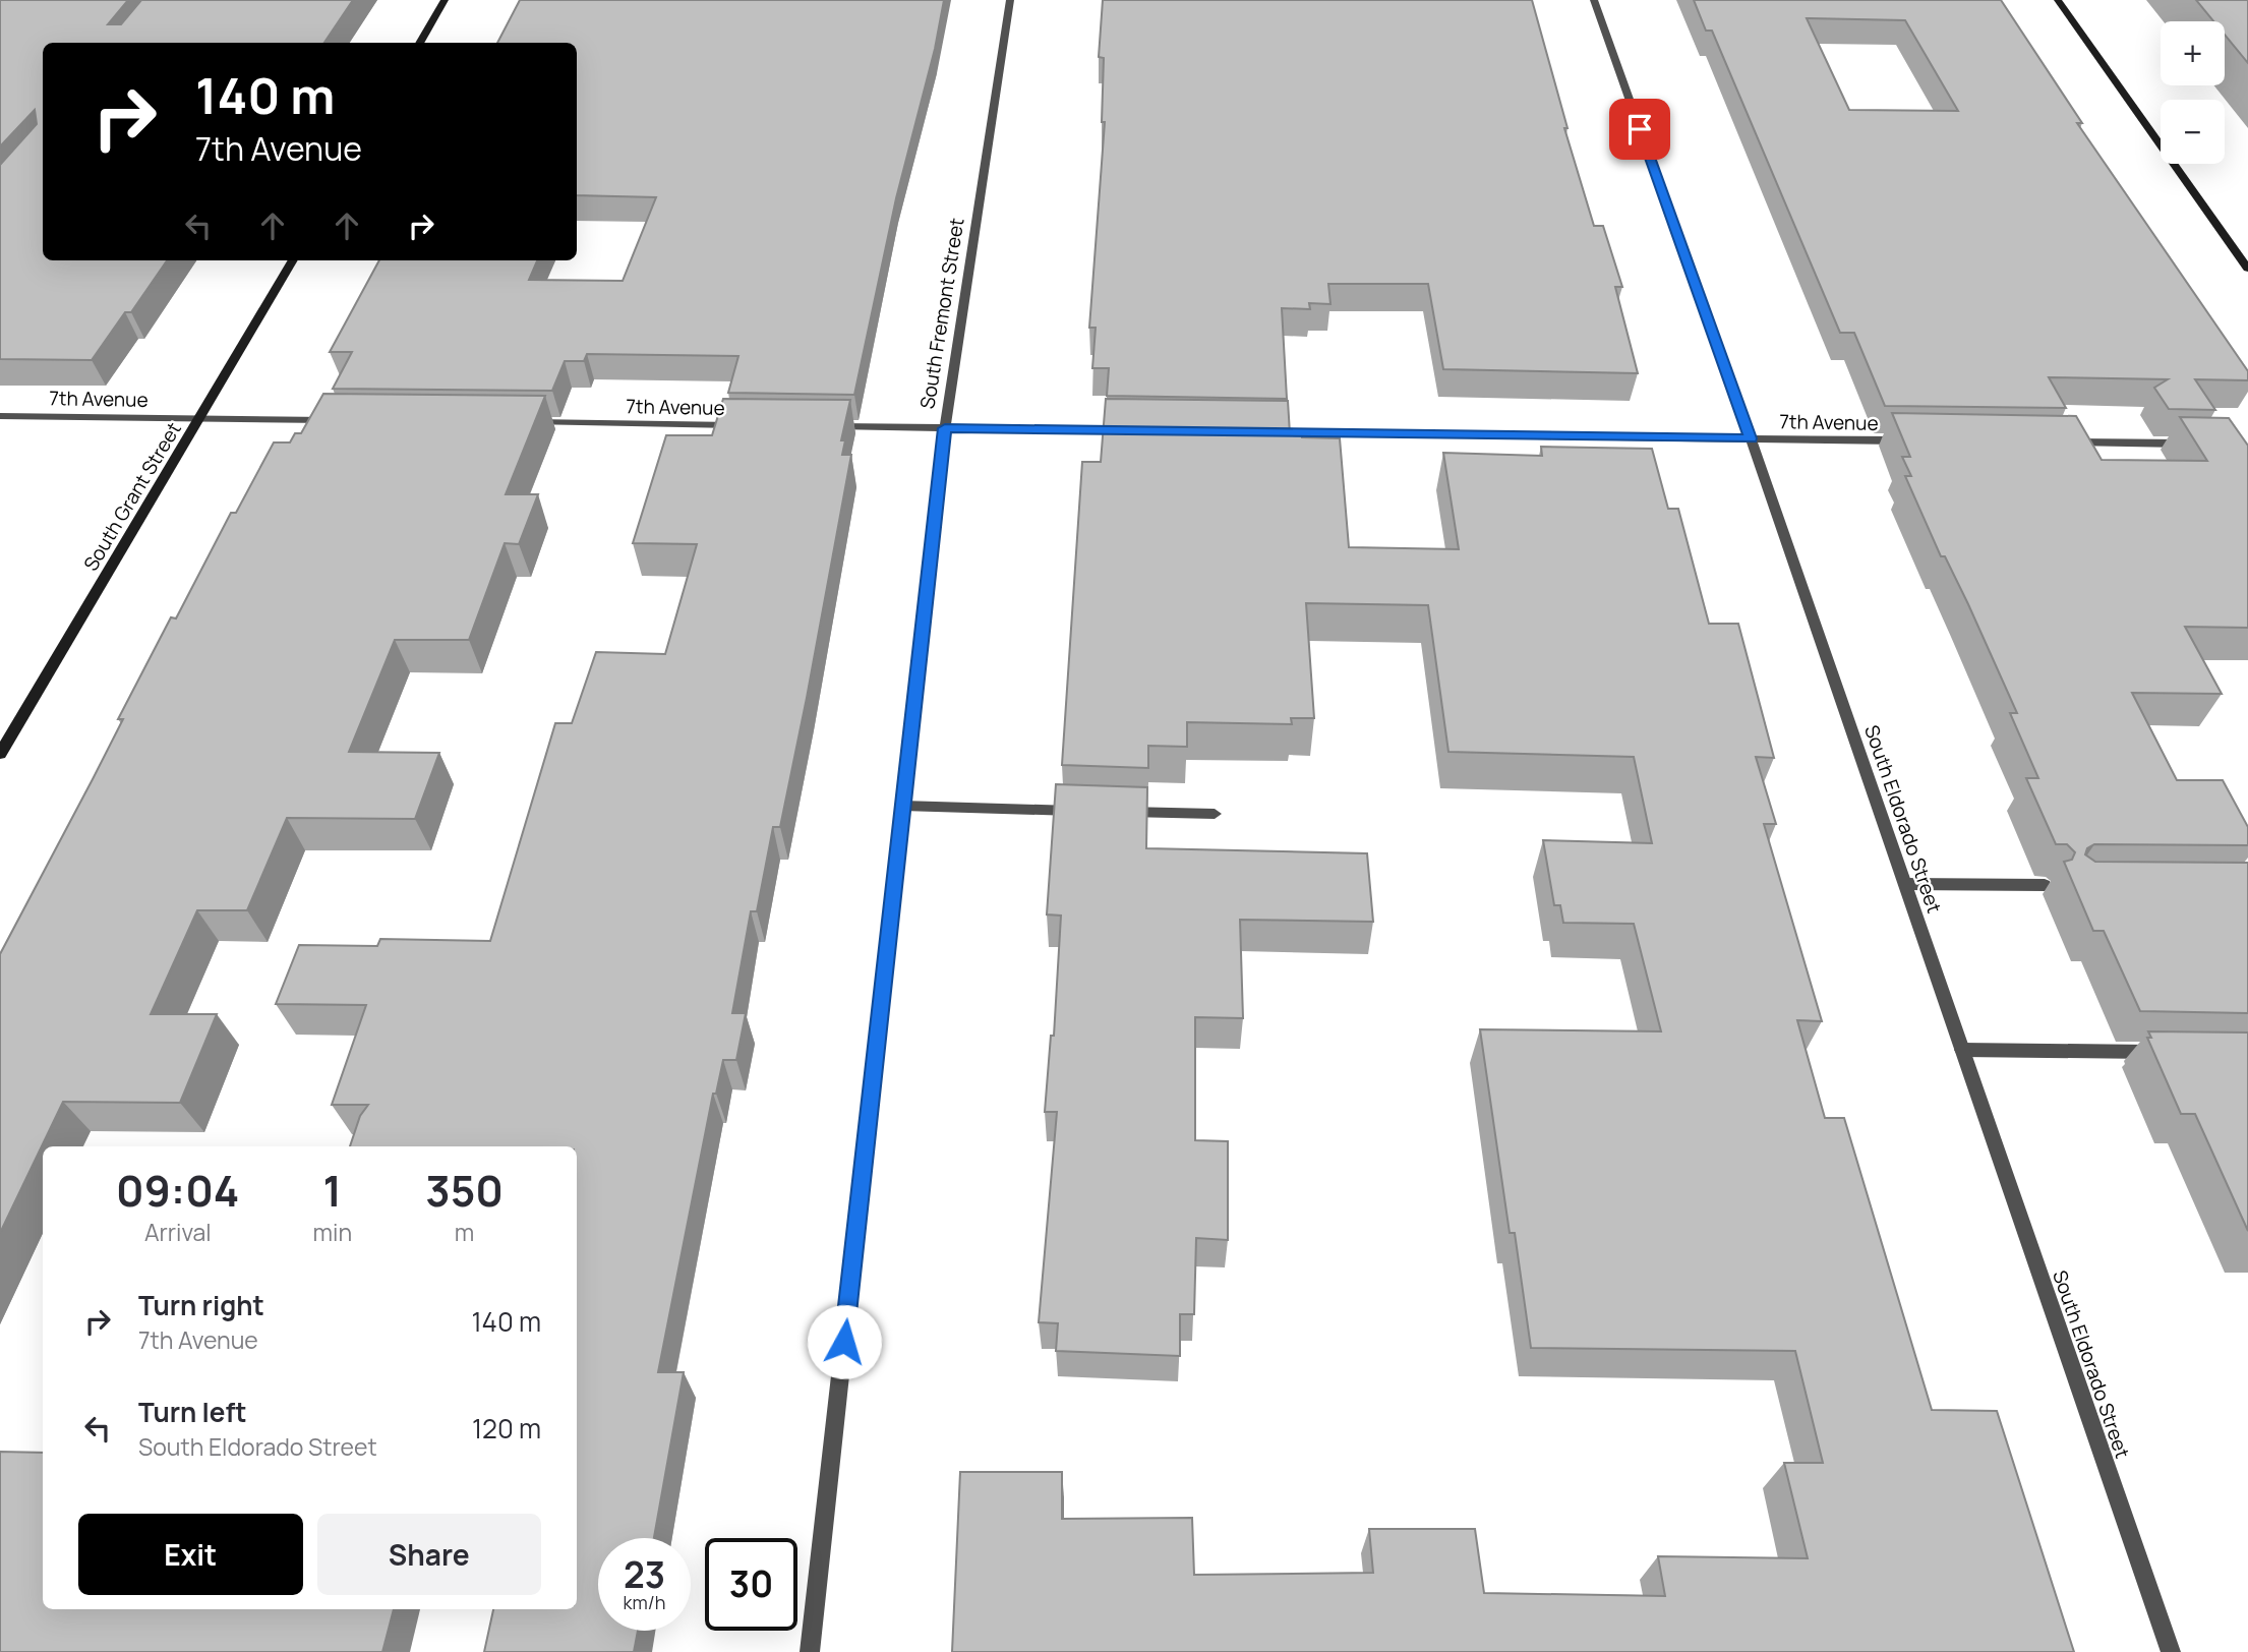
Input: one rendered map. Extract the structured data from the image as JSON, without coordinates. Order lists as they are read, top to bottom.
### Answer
{
  "streets": {
    "street": [
      "South Fremont Street",
      "7th Avenue",
      "South Grant Street",
      "South Eldorado Street"
    ]
  },
  "crossings": [
    ["7th Avenue", "South Grant Street"],
    ["7th Avenue", "South Eldorado Street"]
  ],
  "page": {
    "map_buttons": ["+", "−"],
    "turn": ["140 m", "7th Avenue"],
    "eta": [
      "09:04",
      "Arrival",
      "1",
      "min",
      "350",
      "m"
    ],
    "list": [
      {
        "name": "Turn right",
        "note": "7th Avenue",
        "value": "140 m"
      },
      {
        "name": "Turn left",
        "note": "South Eldorado Street",
        "value": "120 m"
      }
    ],
    "buttons": ["Exit", "Share"],
    "speed": "23 km/h",
    "limit": "30"
  }
}
